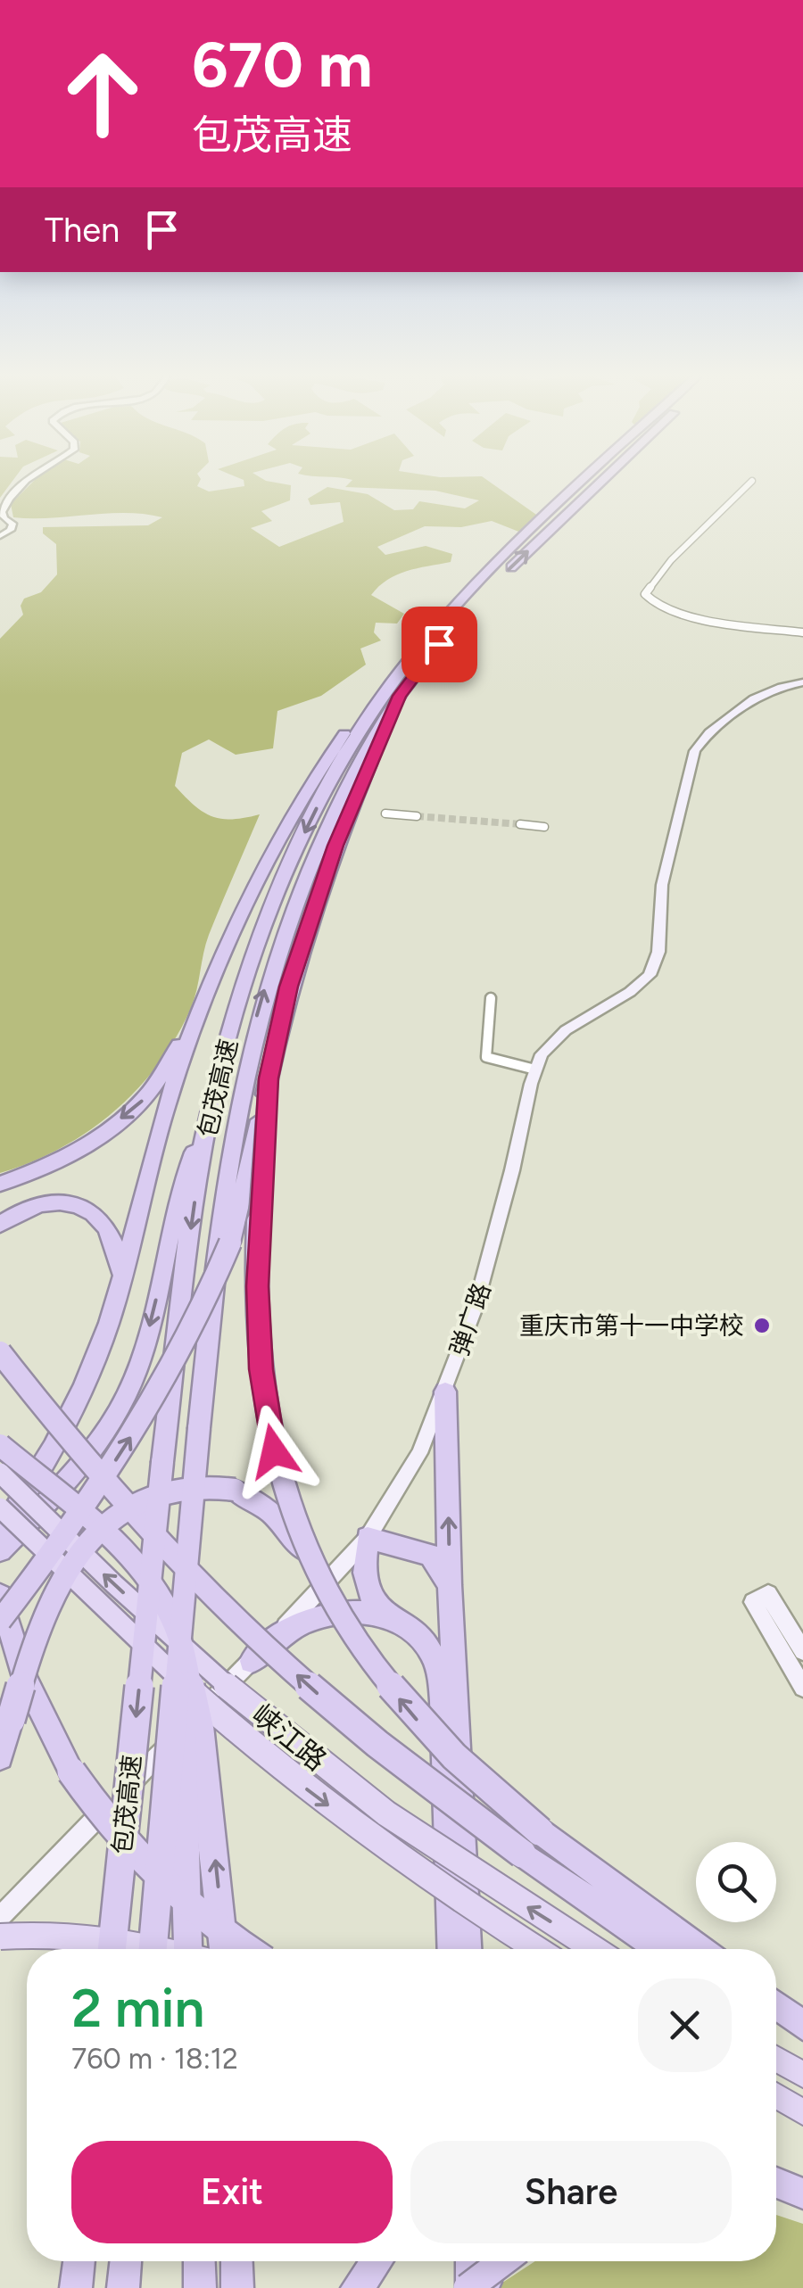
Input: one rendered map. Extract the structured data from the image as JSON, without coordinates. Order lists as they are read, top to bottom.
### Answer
{
  "streets": {
    "highway": ["包茂高速", "峡江路"],
    "main road": ["弹广路"]
  },
  "places": ["重庆市第十一中学校"],
  "page": {
    "turn": ["670 m", "包茂高速"],
    "then": "Then",
    "heading": ["2 min", "760 m · 18:12"],
    "buttons": ["Exit", "Share"]
  }
}
